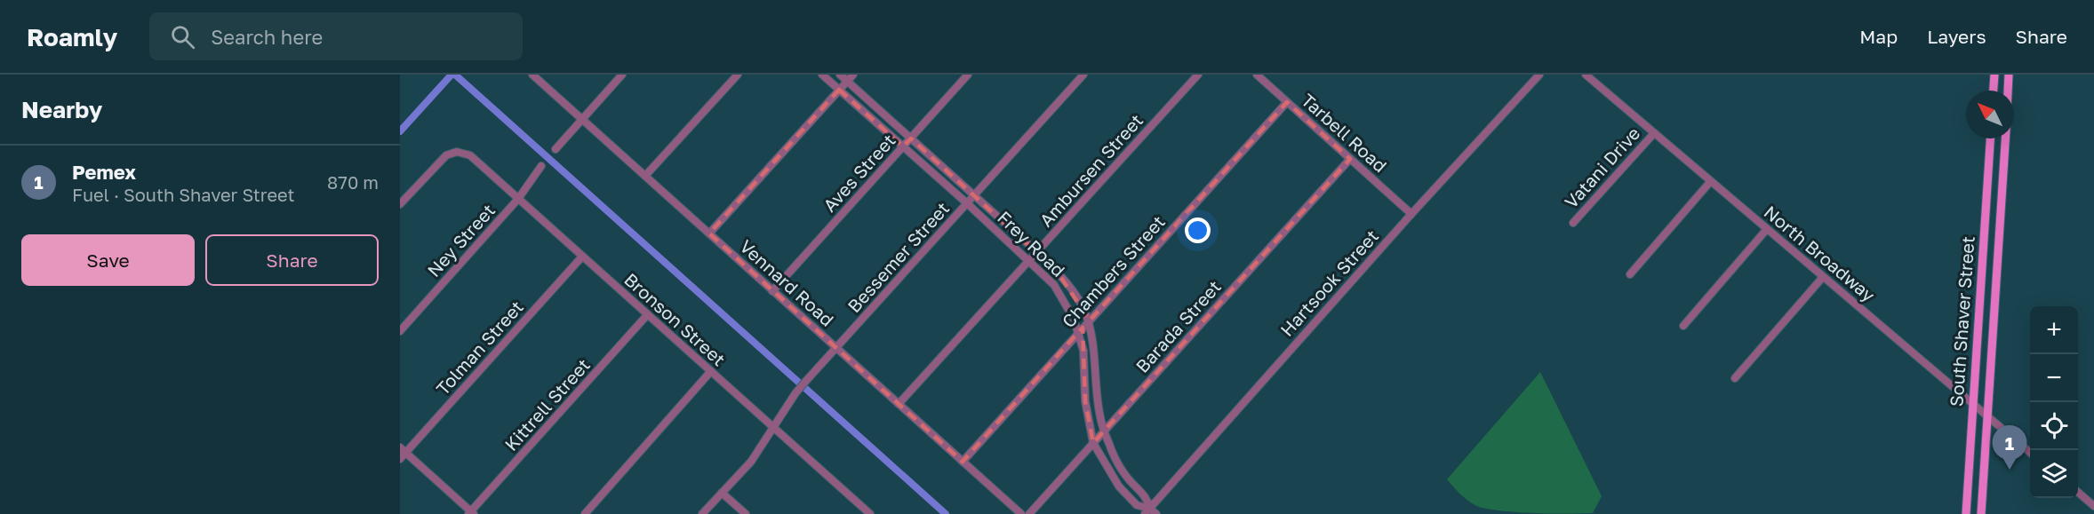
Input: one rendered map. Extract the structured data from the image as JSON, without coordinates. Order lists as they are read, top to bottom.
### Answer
{
  "streets": {
    "main road": ["South Shaver Street"],
    "street": [
      "Tarbell Road",
      "Vatani Drive",
      "Ambursen Street",
      "Aves Street",
      "Ney Street",
      "Frey Road",
      "North Broadway",
      "Bessemer Street",
      "Chambers Street",
      "Vennard Road",
      "Hartsook Street",
      "Bronson Street",
      "Barada Street",
      "Tolman Street",
      "Kittrell Street"
    ]
  },
  "crossings": [
    ["Tarbell Road", "Chambers Street"],
    ["Tarbell Road", "Hartsook Street"],
    ["Tarbell Road", "Barada Street"],
    ["Vatani Drive", "North Broadway"],
    ["Ambursen Street", "Frey Road"],
    ["Ambursen Street", "Vennard Road"],
    ["Aves Street", "Frey Road"],
    ["Aves Street", "Vennard Road"],
    ["Ney Street", "Bronson Street"],
    ["Frey Road", "Bessemer Street"],
    ["Frey Road", "Chambers Street"],
    ["Frey Road", "Hartsook Street"],
    ["Frey Road", "Barada Street"],
    ["North Broadway", "South Shaver Street"],
    ["Bessemer Street", "Vennard Road"],
    ["Bessemer Street", "Bronson Street"],
    ["Chambers Street", "Vennard Road"],
    ["Bronson Street", "Tolman Street"],
    ["Bronson Street", "Kittrell Street"]
  ],
  "north": "top left",
  "page": {
    "header": "Roamly",
    "search": "Search here",
    "nav": ["Map", "Layers", "Share"],
    "heading": "Nearby",
    "list": [
      {
        "mark": "1",
        "name": "Pemex",
        "note": "Fuel · South Shaver Street",
        "value": "870 m"
      }
    ],
    "buttons": ["Save", "Share"],
    "map_buttons": ["+", "−"],
    "pins": "1"
  }
}
